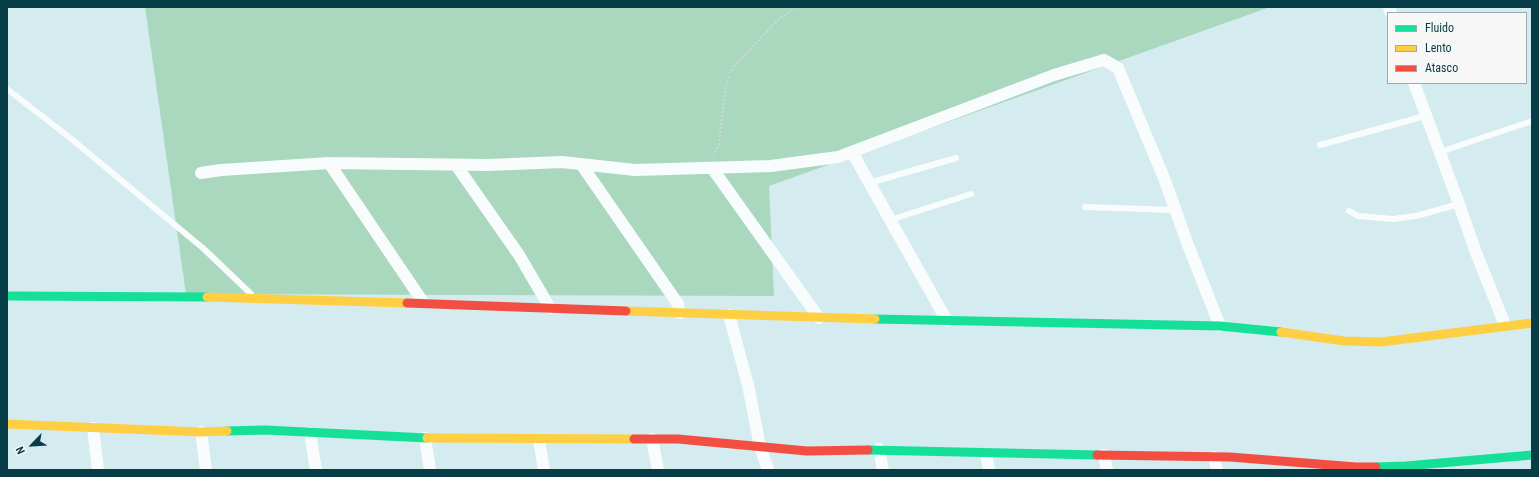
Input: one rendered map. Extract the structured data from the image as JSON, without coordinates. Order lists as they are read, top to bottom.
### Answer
{
  "legend": ["Fluido", "Lento", "Atasco"],
  "north": "bottom left"
}
